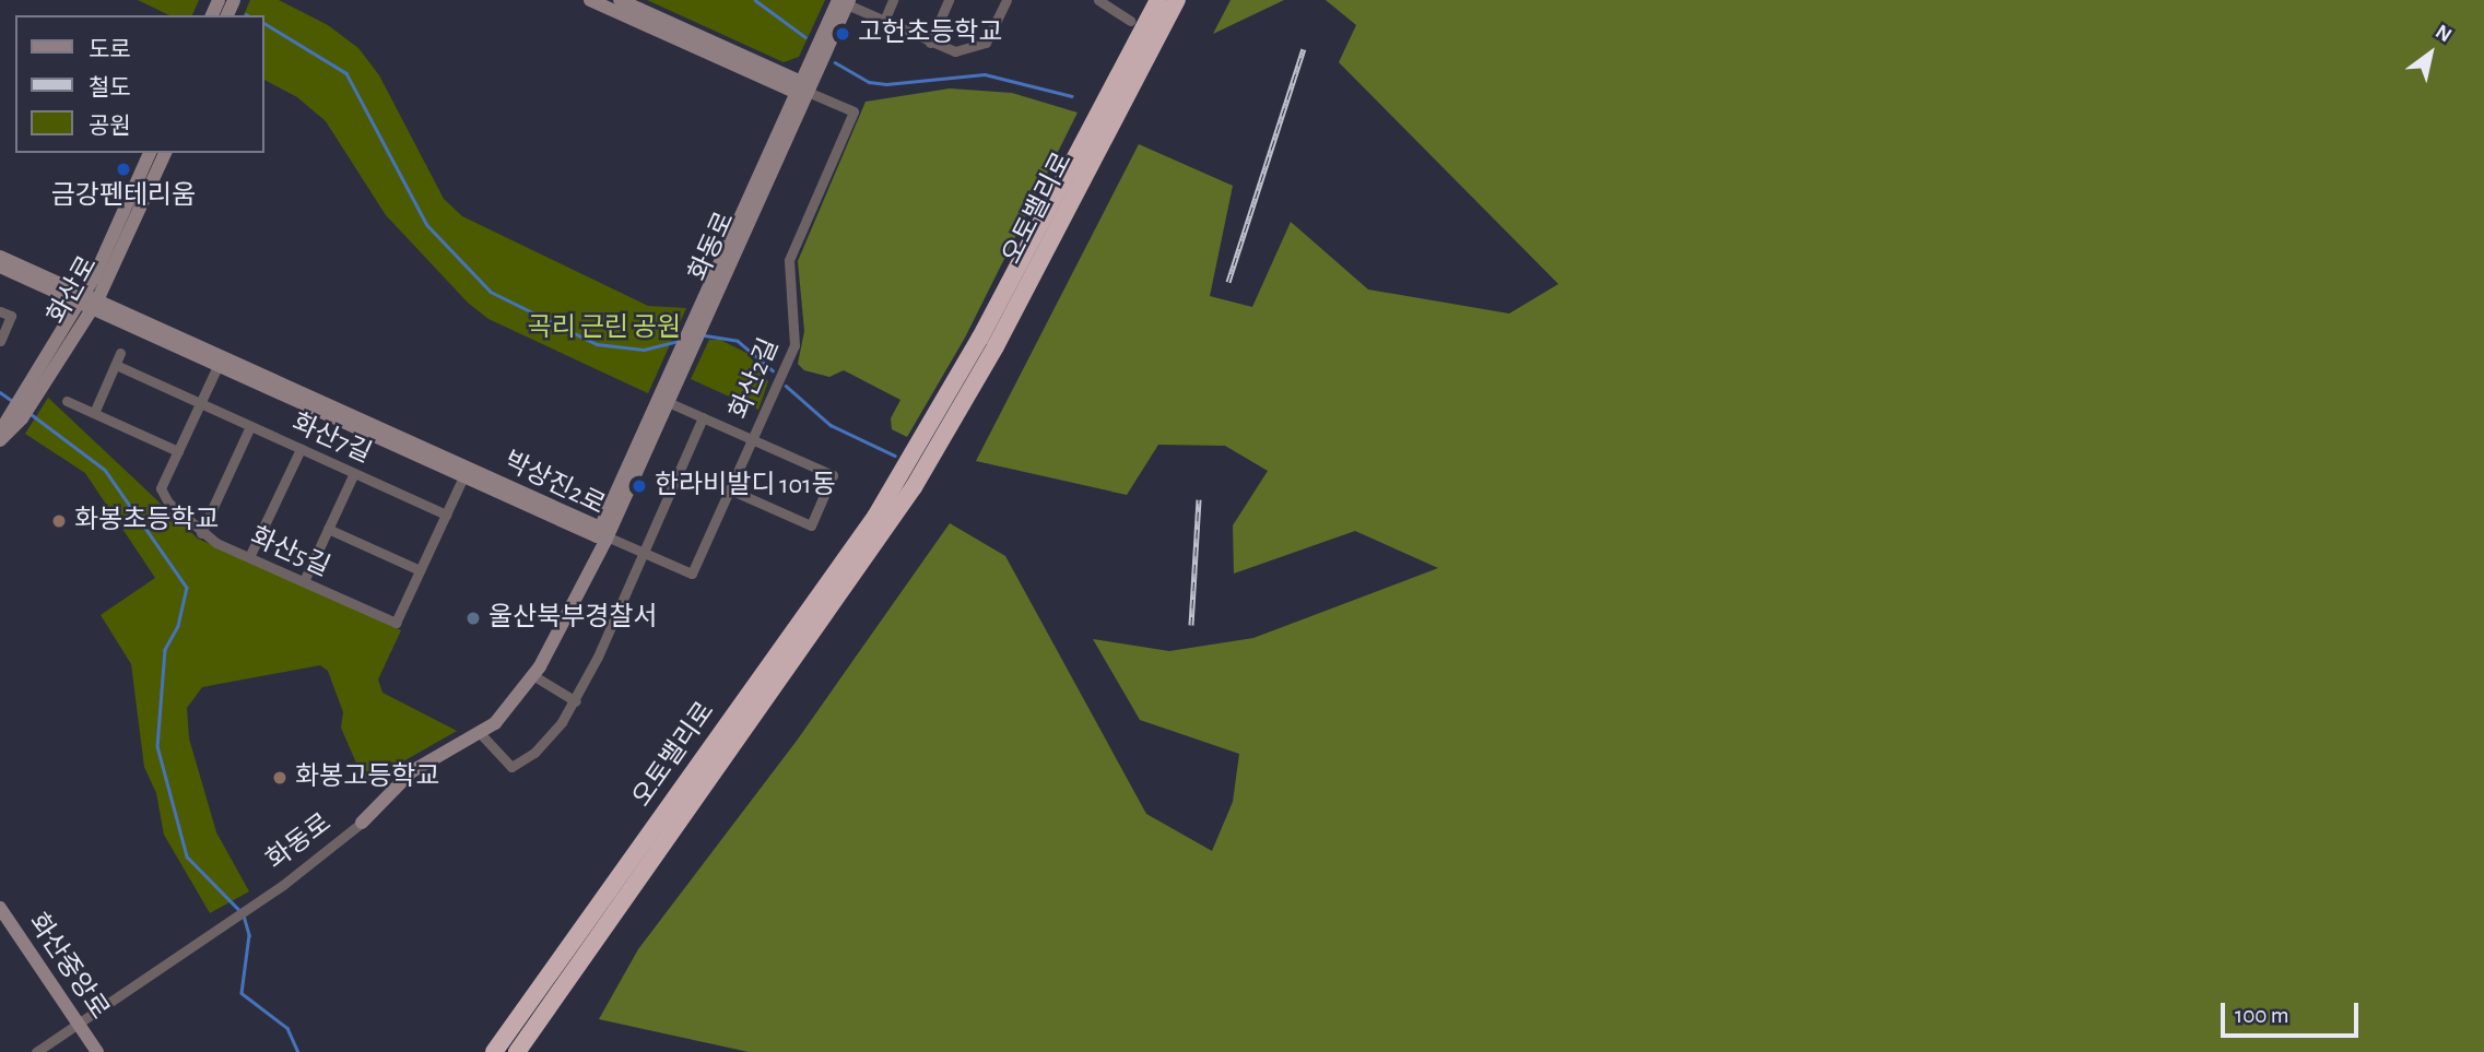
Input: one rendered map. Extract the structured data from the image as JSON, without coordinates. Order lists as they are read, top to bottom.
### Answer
{
  "streets": {
    "highway": ["오토밸리로"],
    "street": [
      "화동로",
      "화산로",
      "화산2길",
      "화산7길",
      "박상진2로",
      "화산5길",
      "화산중앙로"
    ]
  },
  "crossings": [
    ["화동로", "화산2길"],
    ["화동로", "박상진2로"],
    ["화동로", "화산중앙로"],
    ["화산로", "박상진2로"],
    ["화산2길", "박상진2로"],
    ["화산7길", "화산5길"],
    ["박상진2로", "화산5길"]
  ],
  "parks": ["곡리 근린 공원"],
  "places": [
    "고헌초등학교",
    "금강펜테리움",
    "한라비발디 101동",
    "화봉초등학교",
    "울산북부경찰서",
    "화봉고등학교"
  ],
  "legend": ["도로", "철도", "공원"],
  "scale_bar": "100 m",
  "north": "top right"
}
